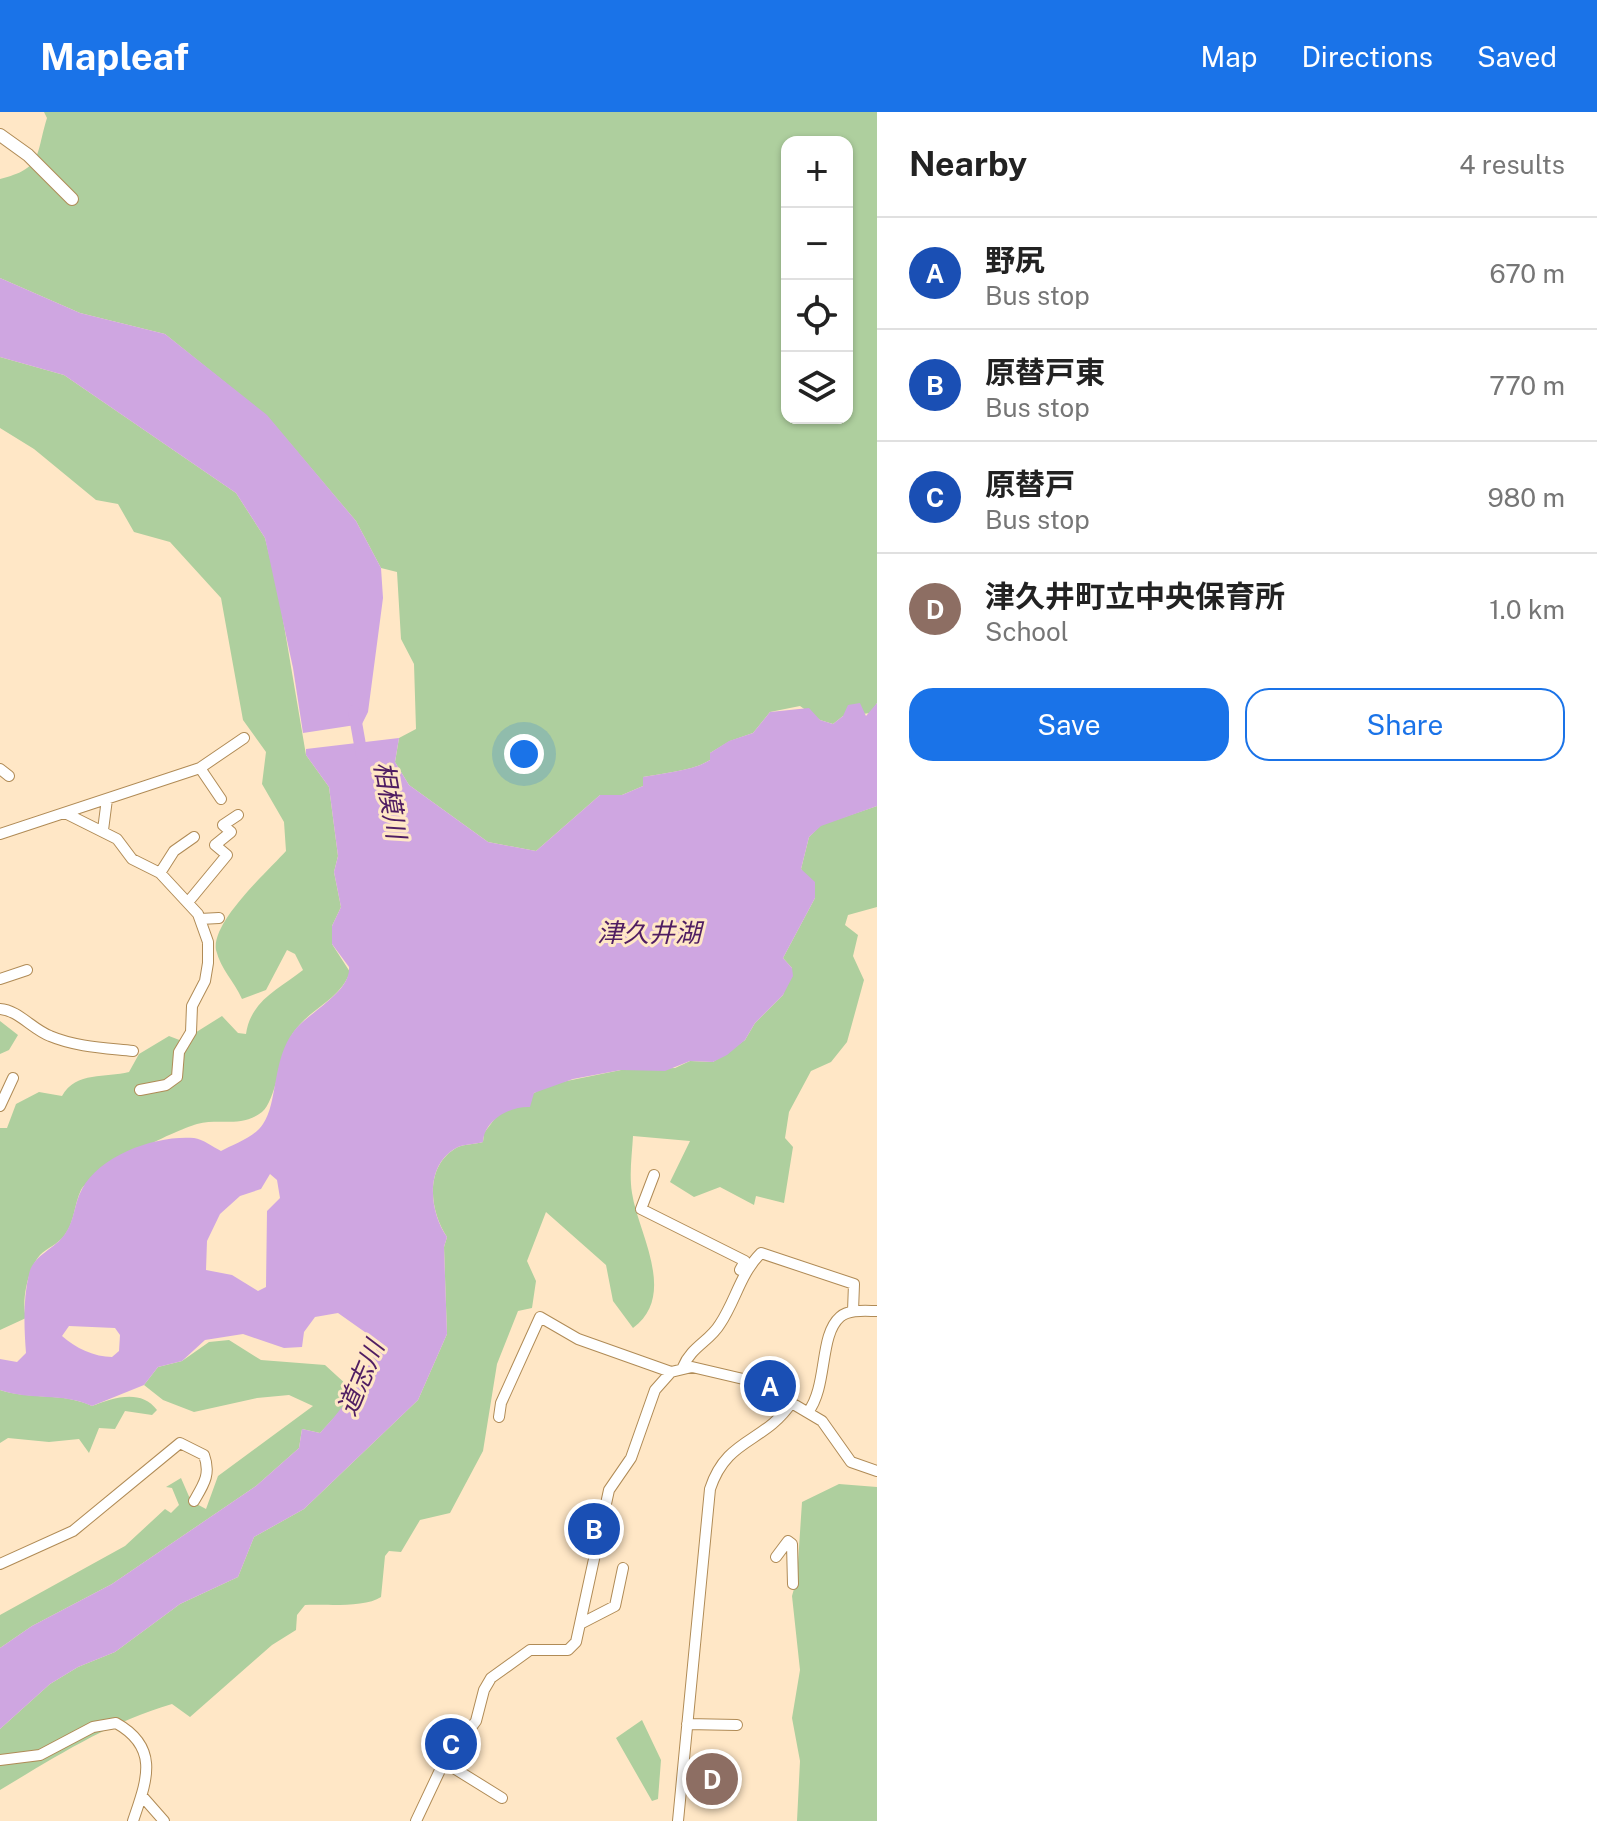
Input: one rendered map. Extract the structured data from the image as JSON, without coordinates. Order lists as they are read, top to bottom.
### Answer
{
  "water": ["相模川", "津久井湖", "道志川"],
  "page": {
    "header": "Mapleaf",
    "nav": ["Map", "Directions", "Saved"],
    "heading": ["Nearby", "4 results"],
    "map_buttons": ["+", "−"],
    "list": [
      {
        "mark": "A",
        "name": "野尻",
        "note": "Bus stop",
        "value": "670 m"
      },
      {
        "mark": "B",
        "name": "原替戸東",
        "note": "Bus stop",
        "value": "770 m"
      },
      {
        "mark": "C",
        "name": "原替戸",
        "note": "Bus stop",
        "value": "980 m"
      },
      {
        "mark": "D",
        "name": "津久井町立中央保育所",
        "note": "School",
        "value": "1.0 km"
      }
    ],
    "buttons": ["Save", "Share"],
    "pins": [
      "A",
      "B",
      "C",
      "D"
    ]
  }
}
